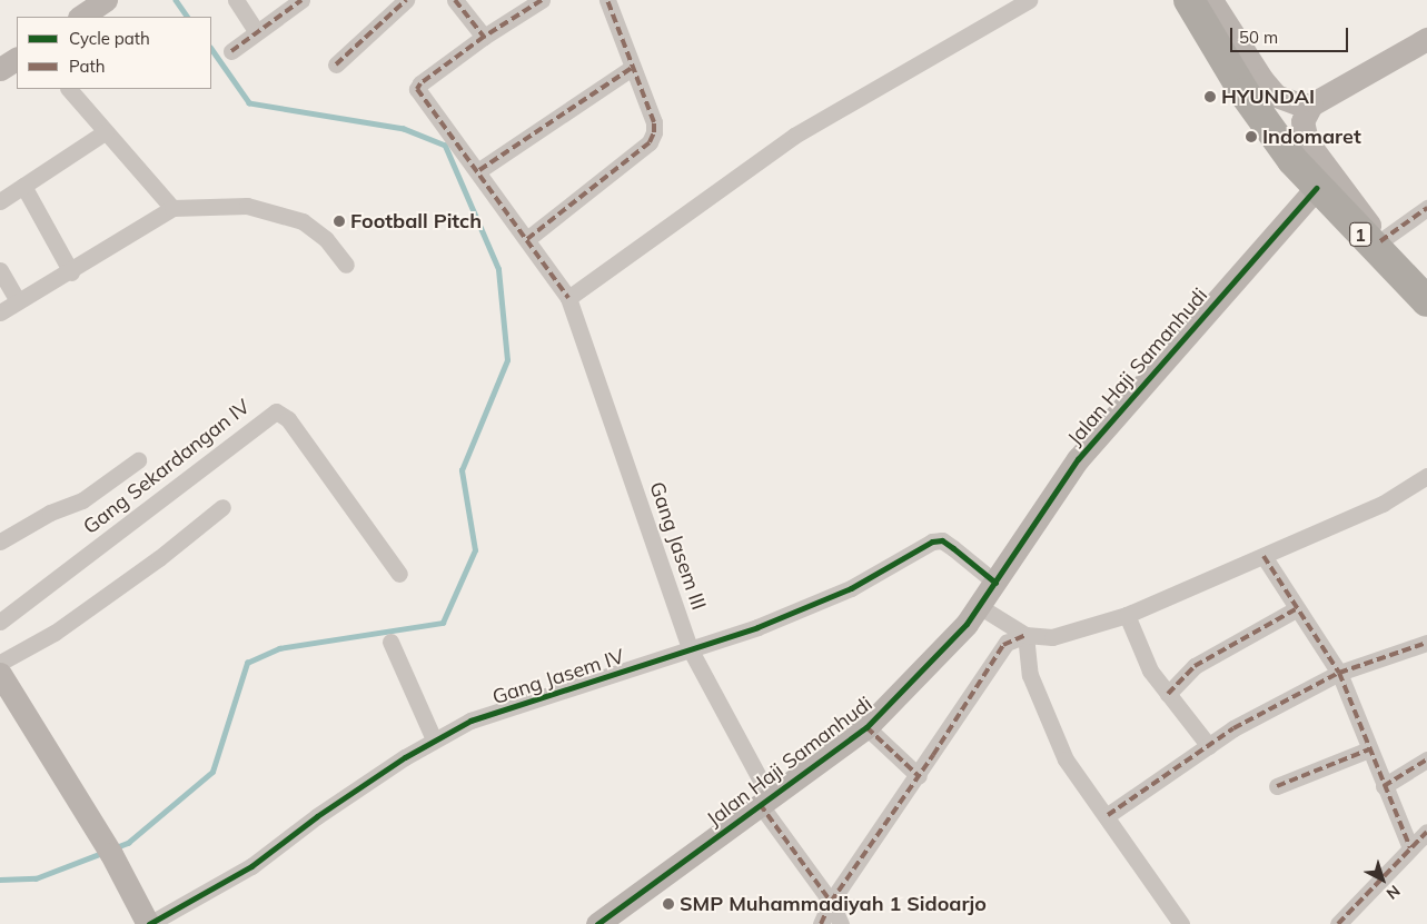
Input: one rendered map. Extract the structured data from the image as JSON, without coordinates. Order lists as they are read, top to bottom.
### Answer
{
  "streets": {
    "highway": ["1"],
    "street": [
      "Jalan Haji Samanhudi",
      "Gang Sekardangan IV",
      "Gang Jasem III",
      "Gang Jasem IV"
    ]
  },
  "crossings": [
    ["1", "Jalan Haji Samanhudi"],
    ["Jalan Haji Samanhudi", "Gang Jasem III"],
    ["Jalan Haji Samanhudi", "Gang Jasem IV"],
    ["Gang Jasem III", "Gang Jasem IV"]
  ],
  "places": [
    "HYUNDAI",
    "Indomaret",
    "Football Pitch",
    "SMP Muhammadiyah 1 Sidoarjo"
  ],
  "legend": ["Cycle path", "Path"],
  "scale_bar": "50 m",
  "north": "bottom right"
}
